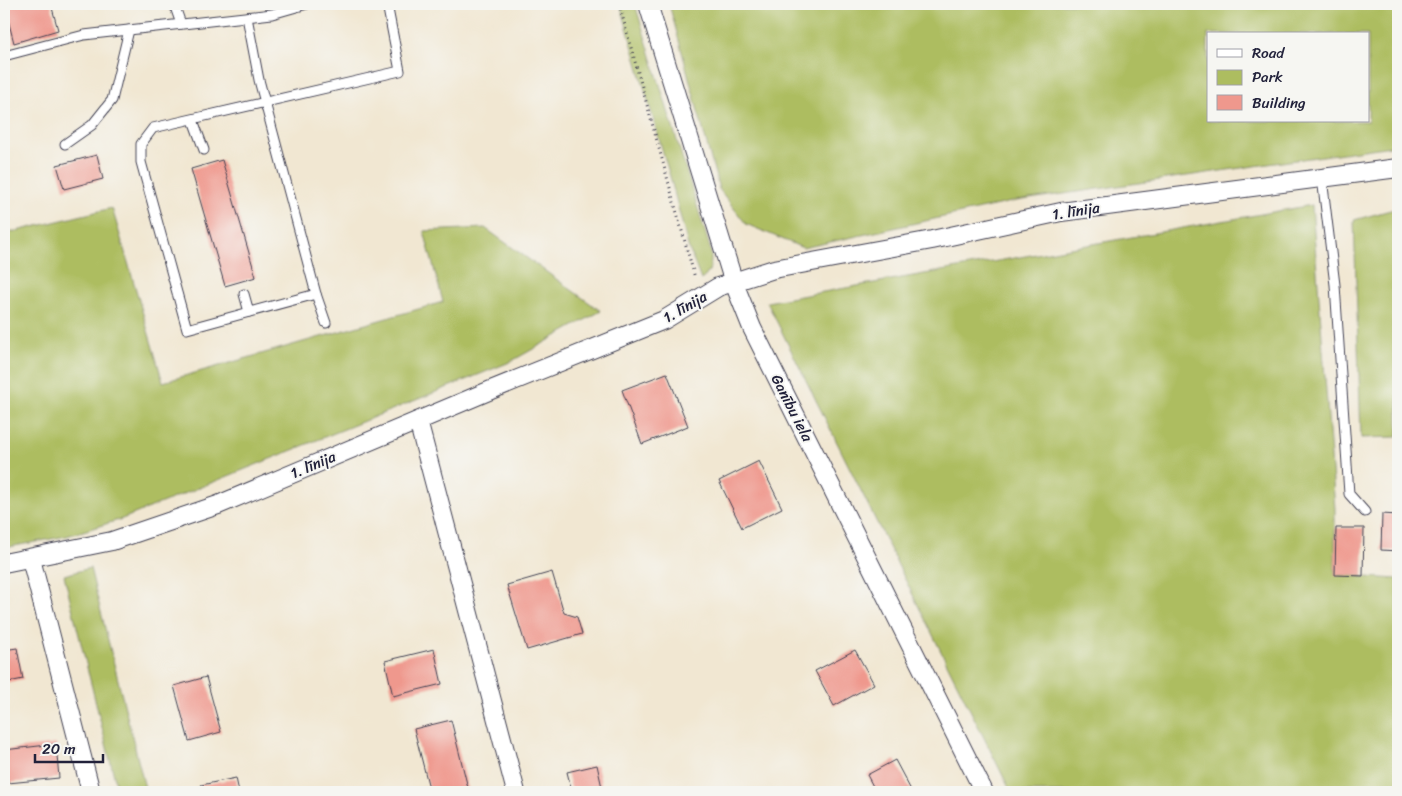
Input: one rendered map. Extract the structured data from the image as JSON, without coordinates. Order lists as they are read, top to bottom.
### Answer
{
  "streets": {
    "street": ["1. līnija", "Ganību iela"]
  },
  "crossings": [
    ["1. līnija", "Ganību iela"]
  ],
  "legend": ["Road", "Park", "Building"],
  "scale_bar": "20 m"
}
